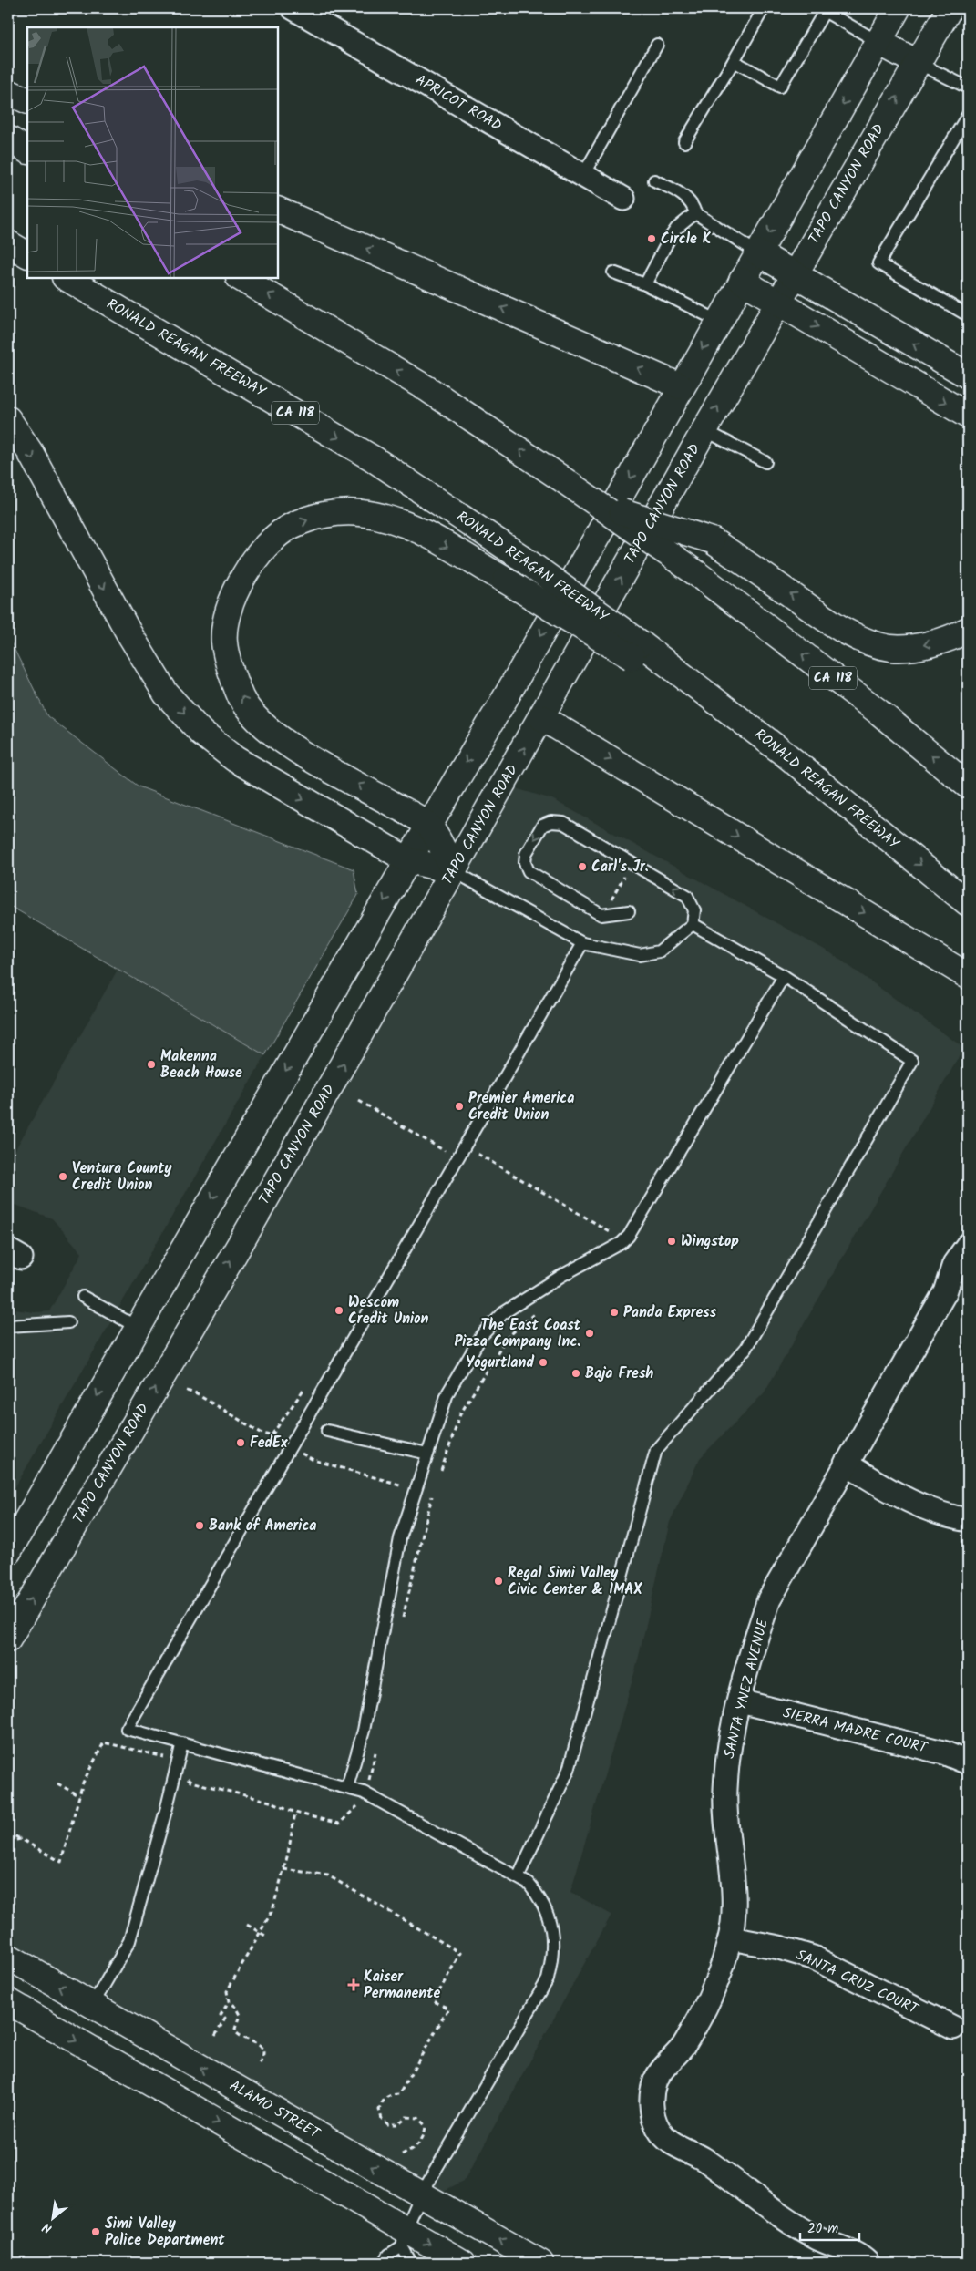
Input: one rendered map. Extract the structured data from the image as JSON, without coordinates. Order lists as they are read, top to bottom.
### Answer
{
  "streets": {
    "main road": [
      "TAPO CANYON ROAD",
      "RONALD REAGAN FREEWAY",
      "CA 118",
      "ALAMO STREET"
    ],
    "street": [
      "APRICOT ROAD",
      "SANTA YNEZ AVENUE",
      "SIERRA MADRE COURT",
      "SANTA CRUZ COURT"
    ]
  },
  "crossings": [
    ["SANTA YNEZ AVENUE", "SIERRA MADRE COURT"],
    ["SANTA YNEZ AVENUE", "SANTA CRUZ COURT"]
  ],
  "places": {
    "other": [
      "Circle K",
      "Carl's Jr.",
      "Makenna Beach House",
      "Premier America Credit Union",
      "Ventura County Credit Union",
      "Wingstop",
      "Wescom Credit Union",
      "Panda Express",
      "The East Coast Pizza Company Inc.",
      "Yogurtland",
      "Baja Fresh",
      "FedEx",
      "Bank of America",
      "Regal Simi Valley Civic Center & IMAX",
      "Simi Valley Police Department"
    ],
    "health": ["Kaiser Permanente"]
  },
  "scale_bar": "20 m",
  "north": "bottom left"
}
